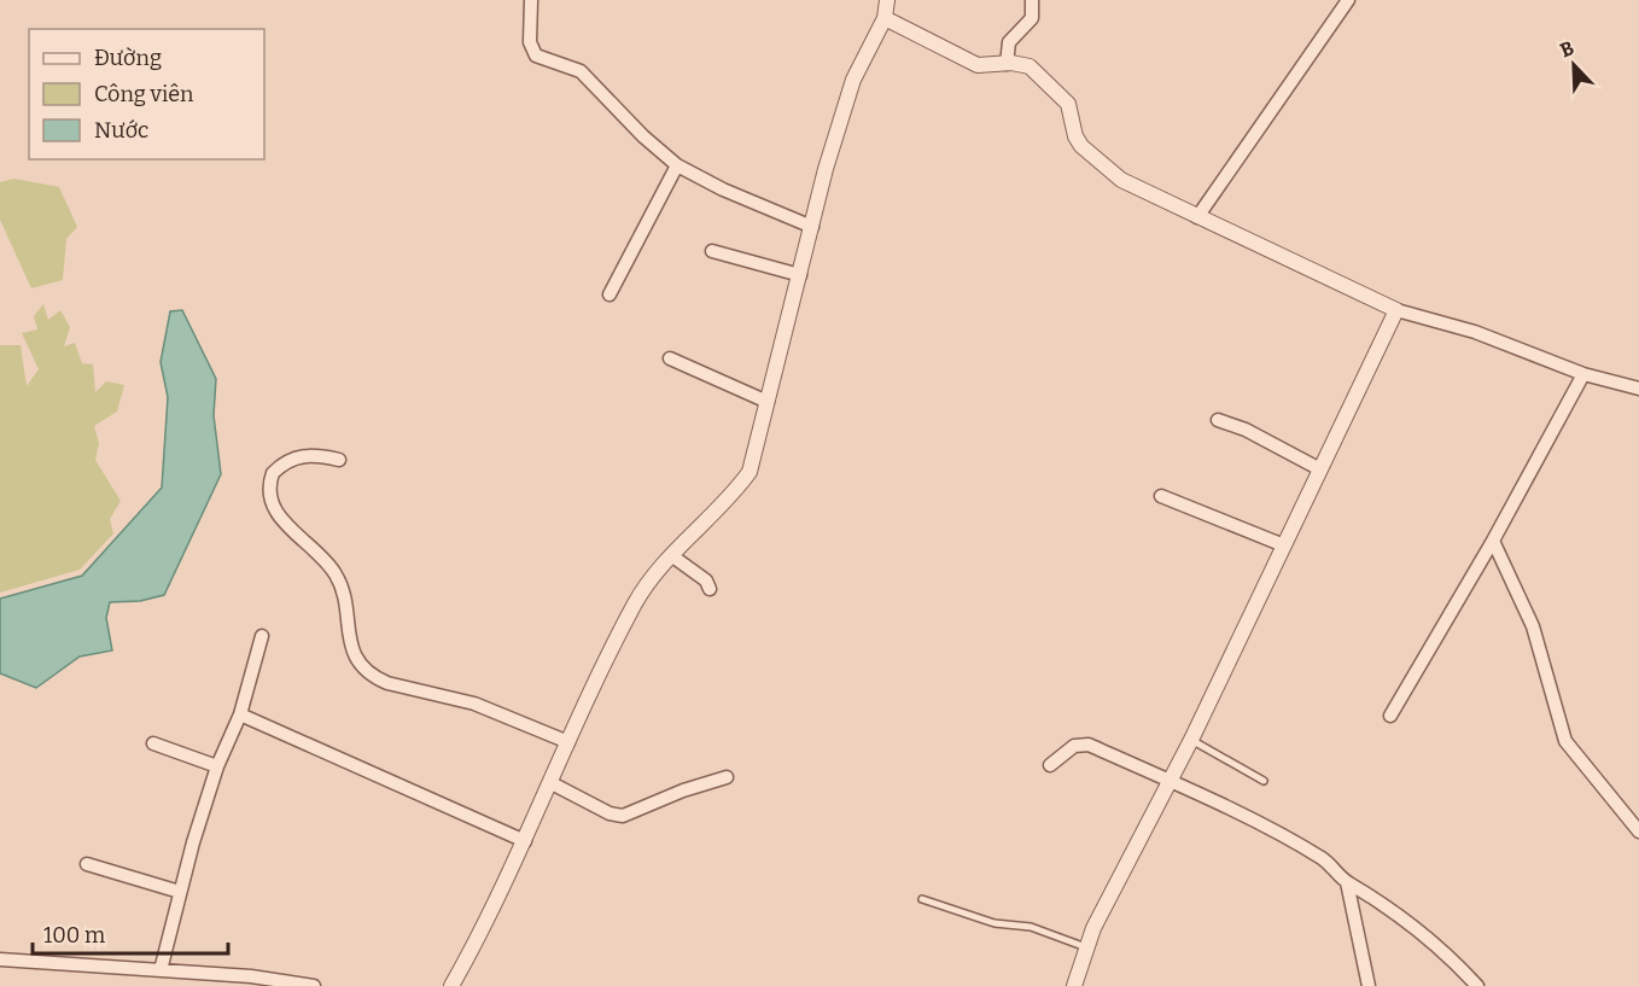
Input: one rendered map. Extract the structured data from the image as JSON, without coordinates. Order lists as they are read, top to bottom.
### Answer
{
  "legend": ["Đường", "Công viên", "Nước"],
  "scale_bar": "100 m",
  "north": "top left"
}
